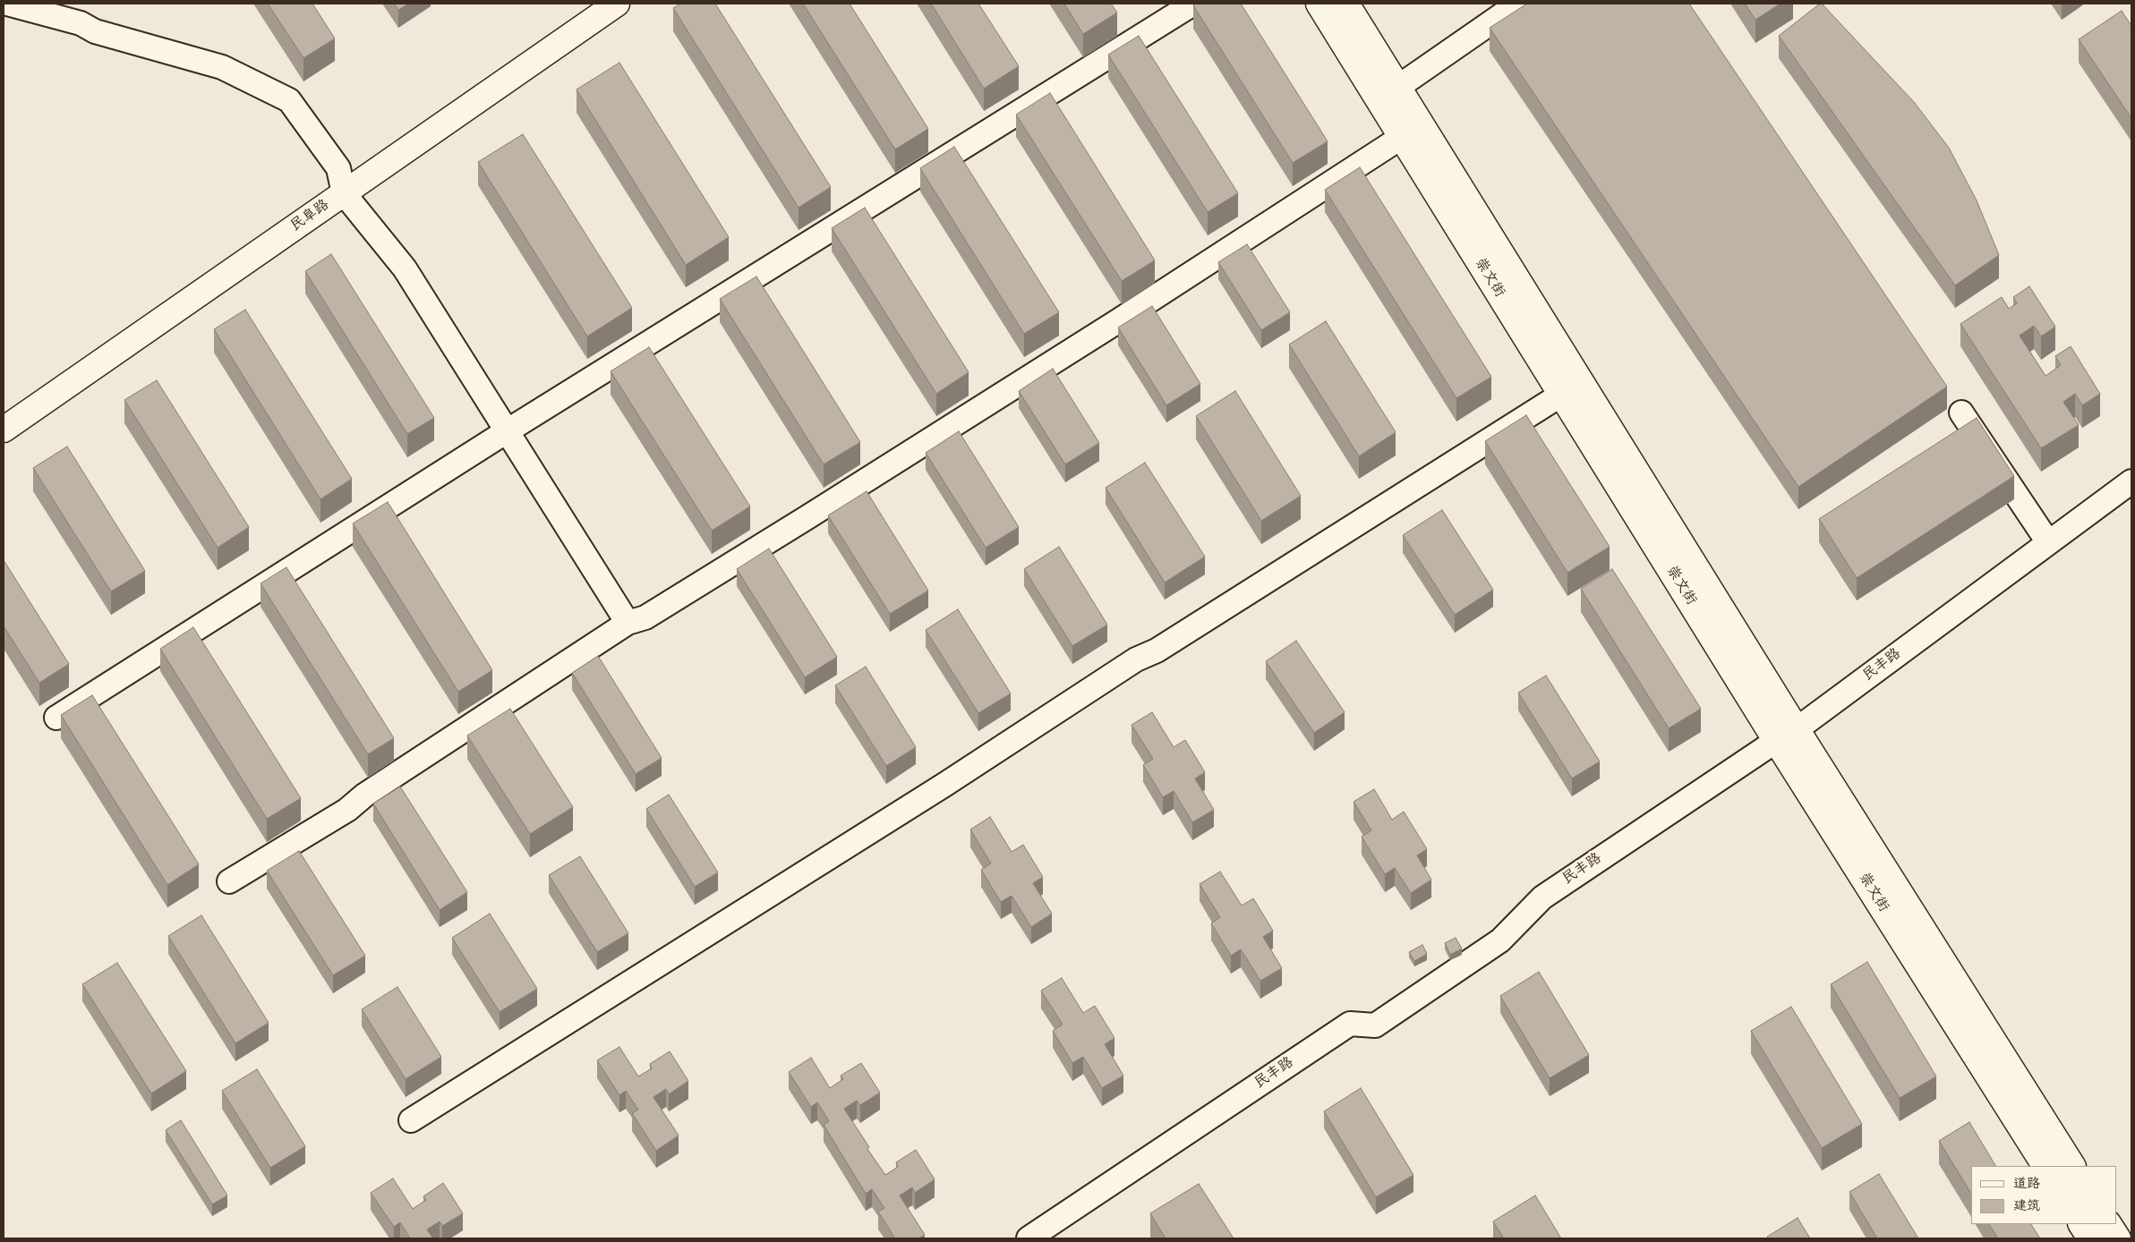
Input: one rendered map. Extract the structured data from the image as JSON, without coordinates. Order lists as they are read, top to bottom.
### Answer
{
  "streets": {
    "street": ["民阜路", "崇文街", "民丰路"]
  },
  "crossings": [
    ["崇文街", "民丰路"]
  ],
  "legend": ["道路", "建筑"]
}
